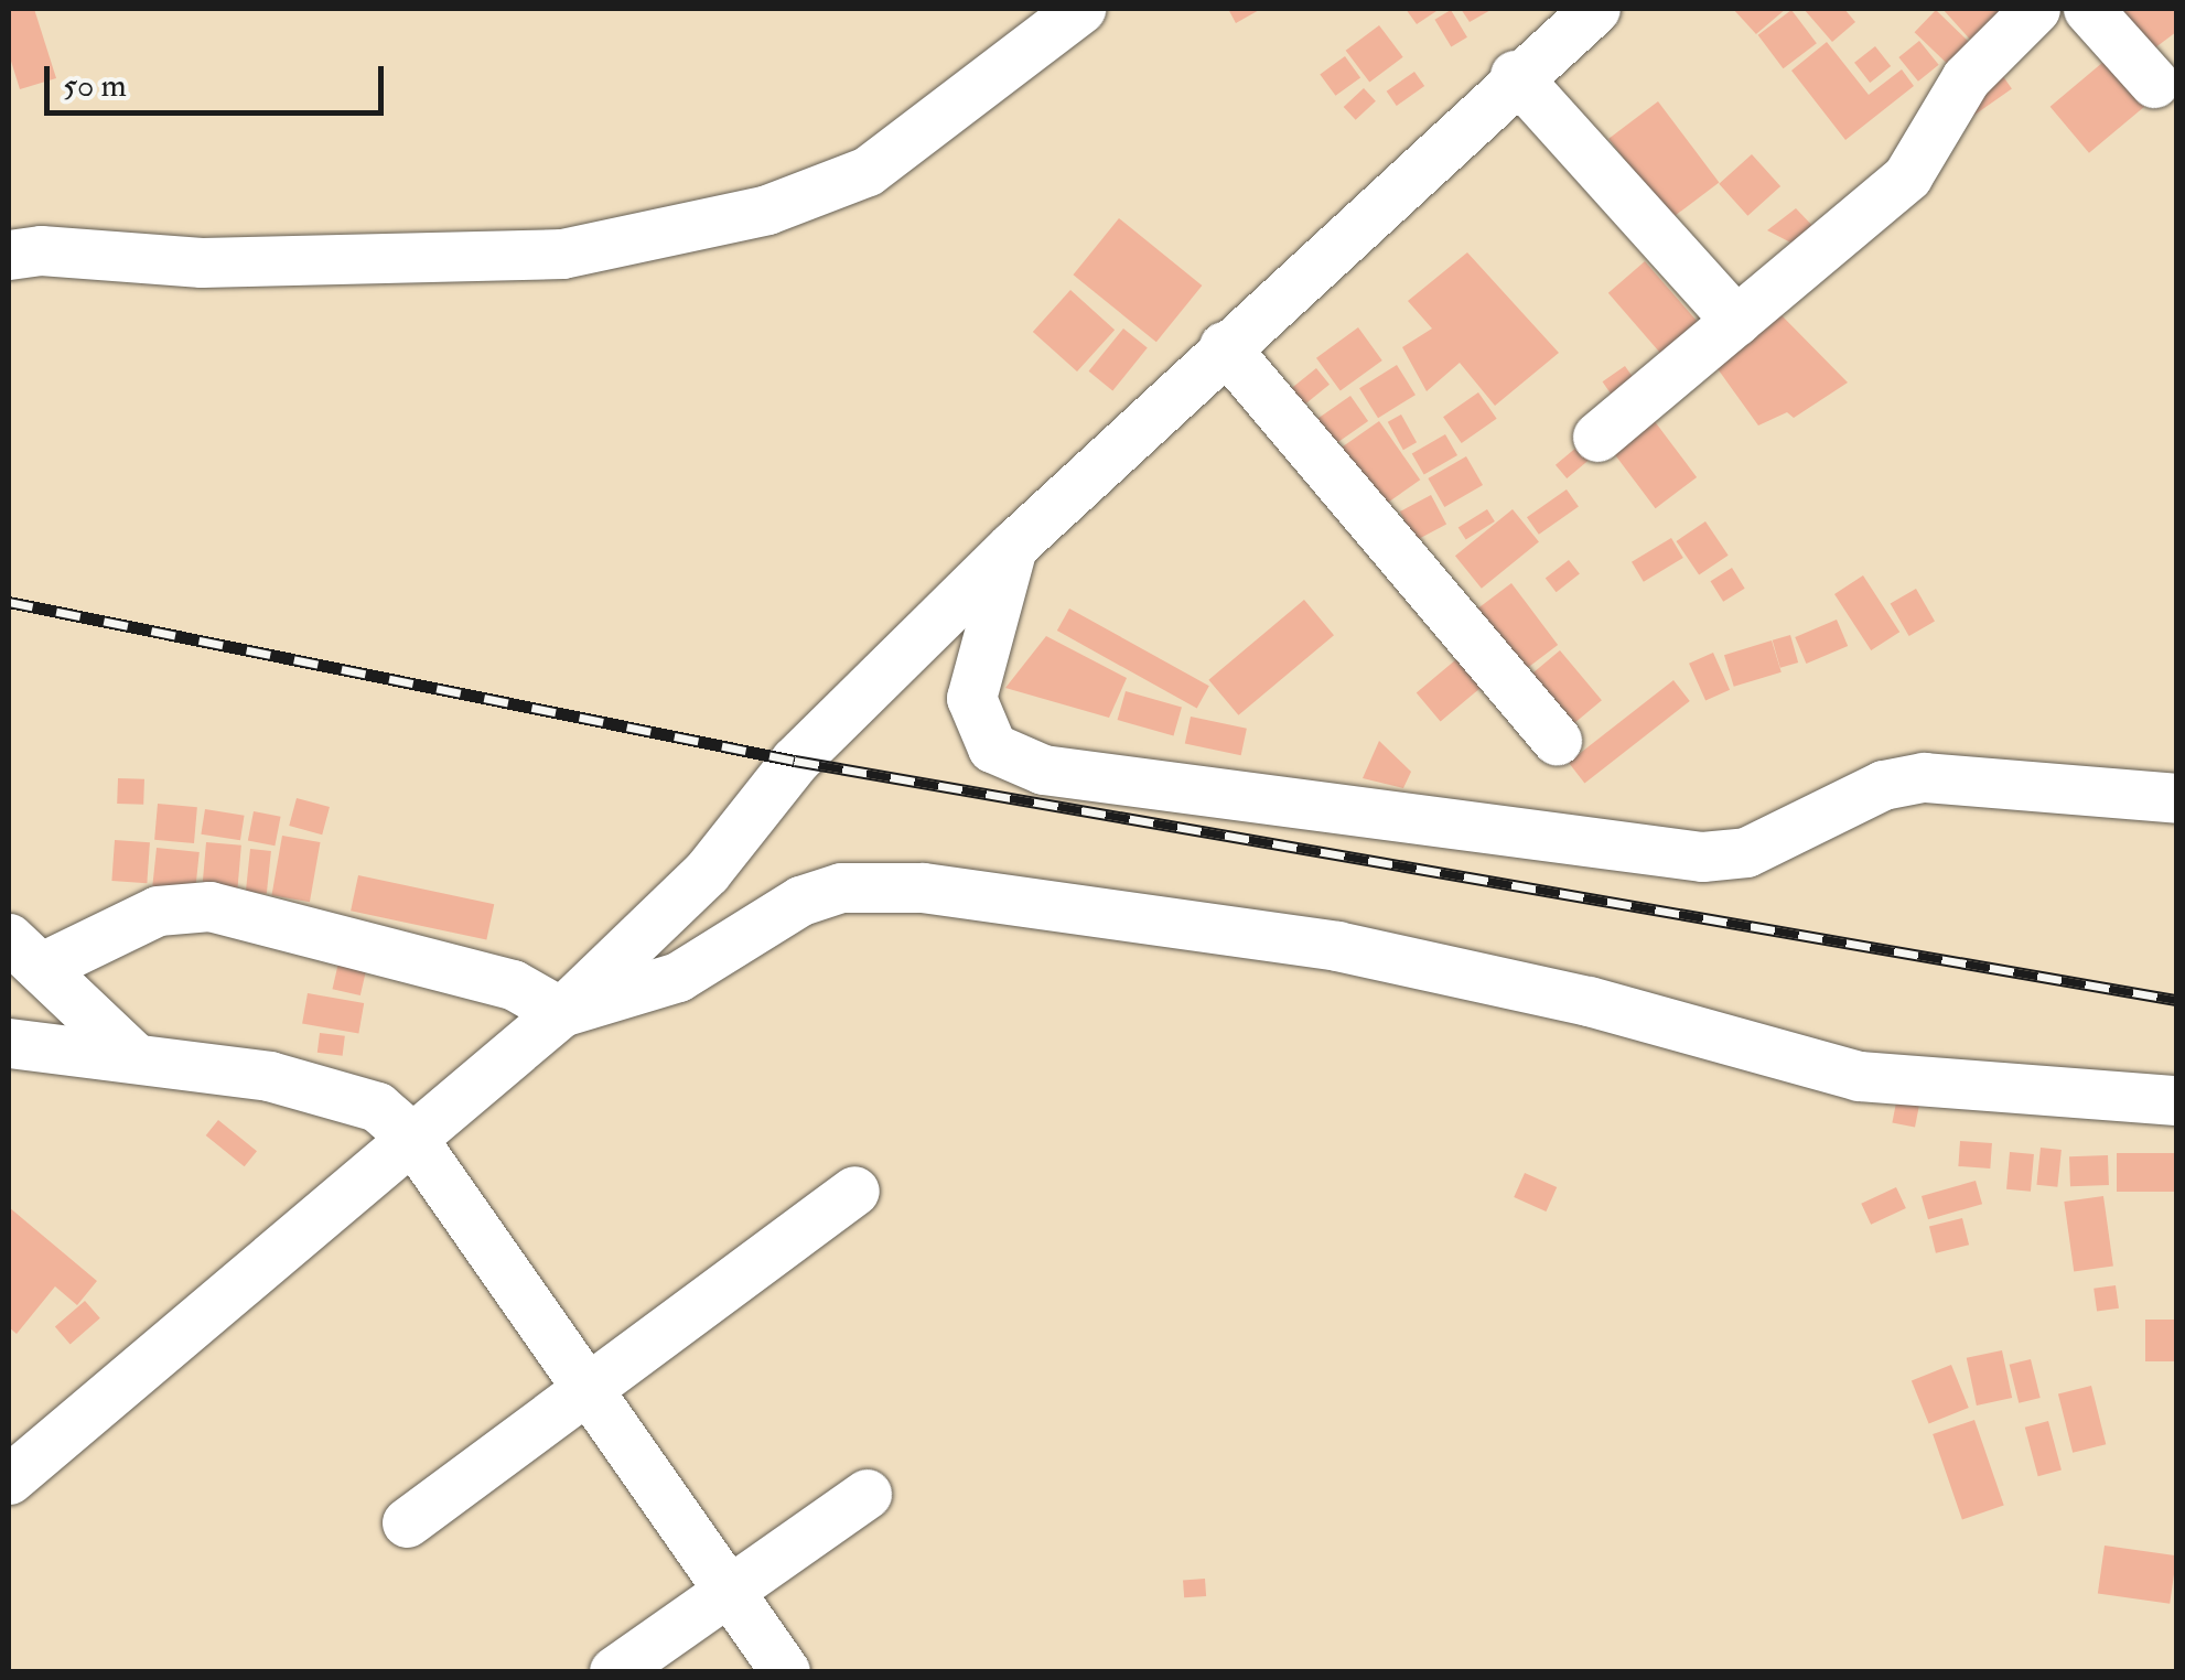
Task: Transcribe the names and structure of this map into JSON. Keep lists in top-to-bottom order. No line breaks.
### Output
{"scale_bar":"50 m"}
